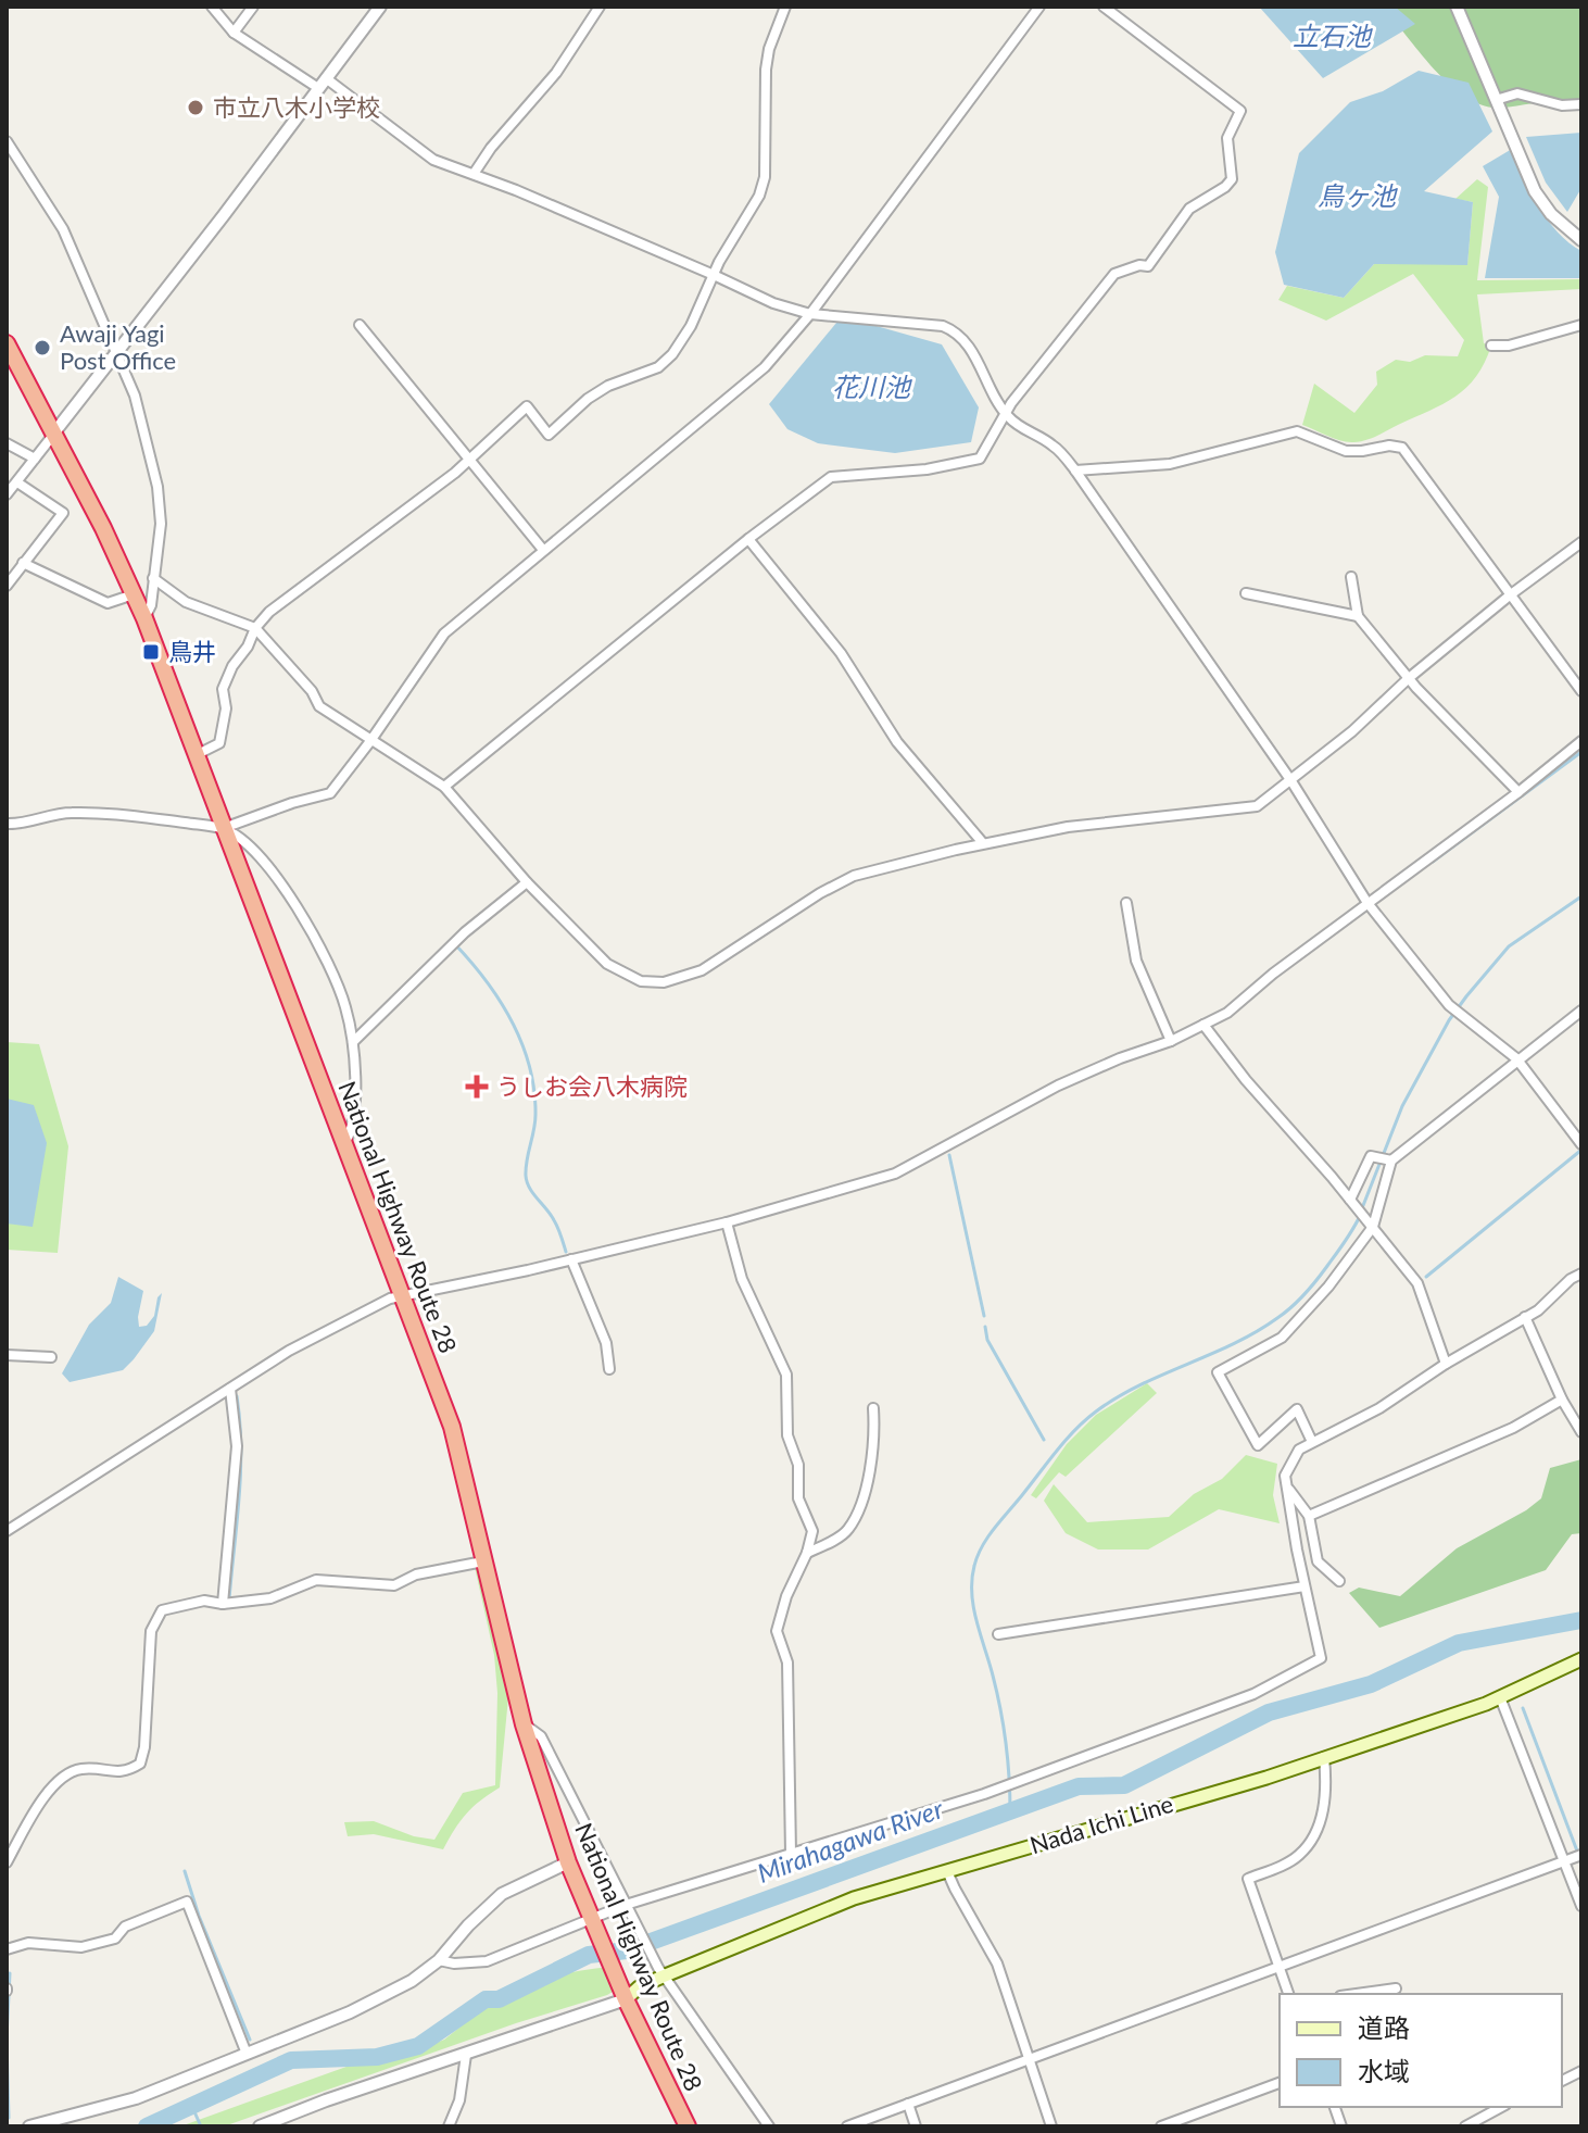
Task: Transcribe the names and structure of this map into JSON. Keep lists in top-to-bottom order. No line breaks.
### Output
{"streets":{"highway":["National Highway Route 28"],"main road":["Nada Ichi Line"]},"crossings":[["National Highway Route 28","Nada Ichi Line"]],"water":["立石池","鳥ヶ池","花川池","Mirahagawa River"],"places":{"other":["市立八木小学校","Awaji Yagi Post Office"],"transit":["鳥井"],"health":["うしお会八木病院"]},"legend":["道路","水域"]}
